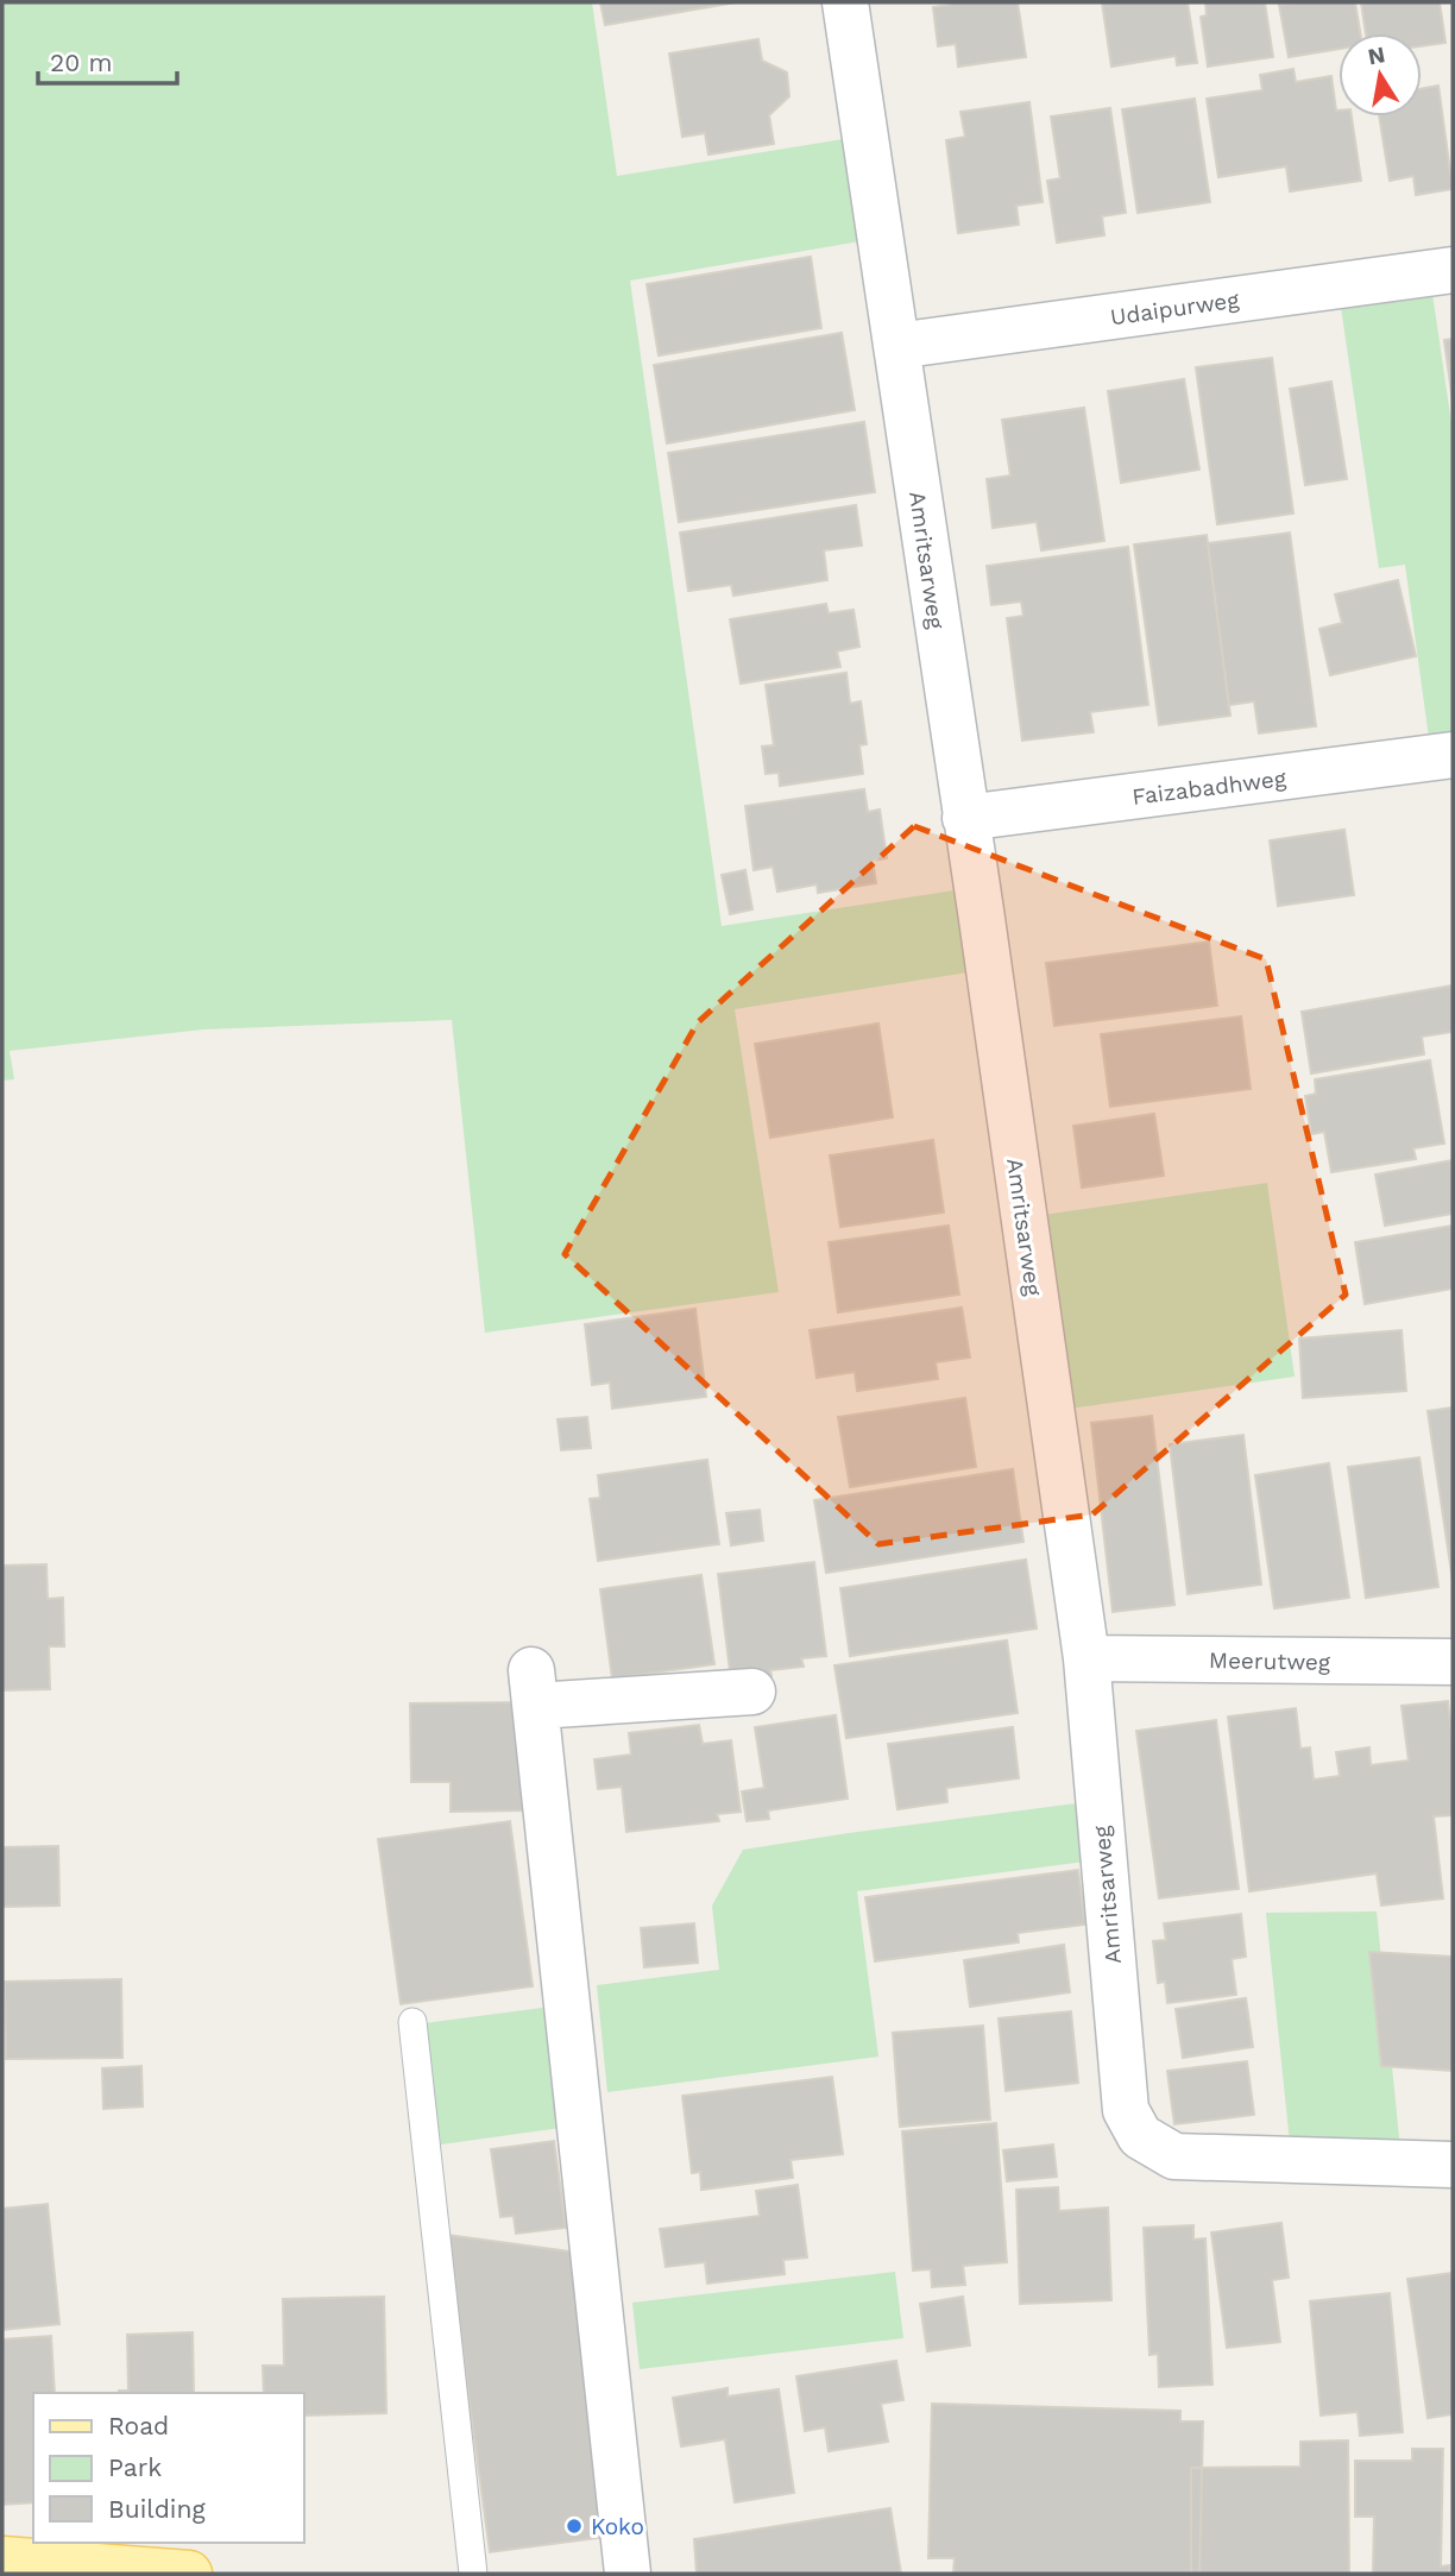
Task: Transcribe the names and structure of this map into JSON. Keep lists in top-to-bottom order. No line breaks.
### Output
{"streets":{"street":["Udaipurweg","Amritsarweg","Faizabadhweg","Meerutweg"]},"crossings":[["Udaipurweg","Amritsarweg"],["Amritsarweg","Faizabadhweg"],["Amritsarweg","Meerutweg"]],"places":["Koko"],"legend":["Road","Park","Building"],"scale_bar":"20 m","north":"top"}
